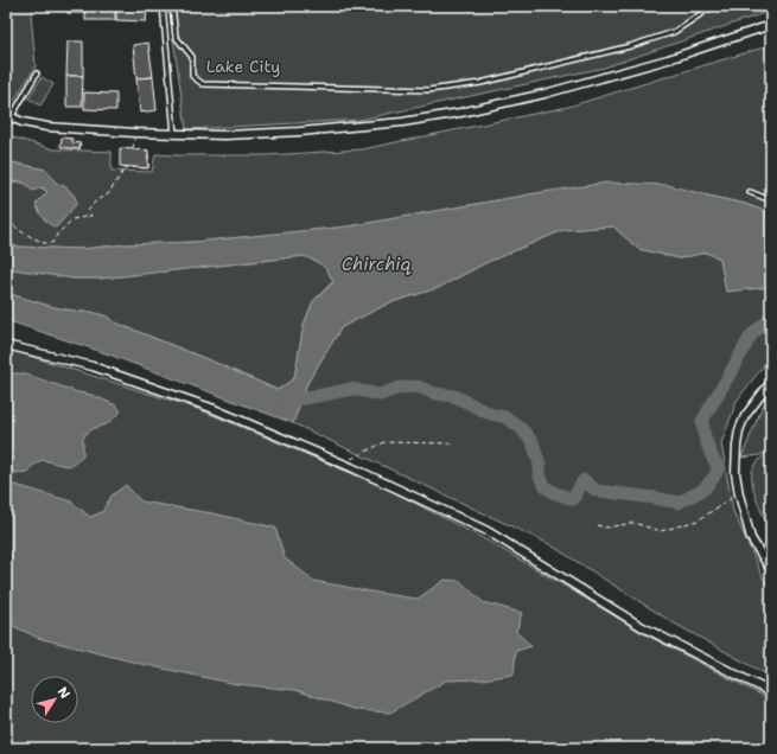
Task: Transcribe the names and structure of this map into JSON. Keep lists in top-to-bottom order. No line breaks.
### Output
{"water":["Chirchiq"],"parks":["Lake City"],"north":"top right"}
